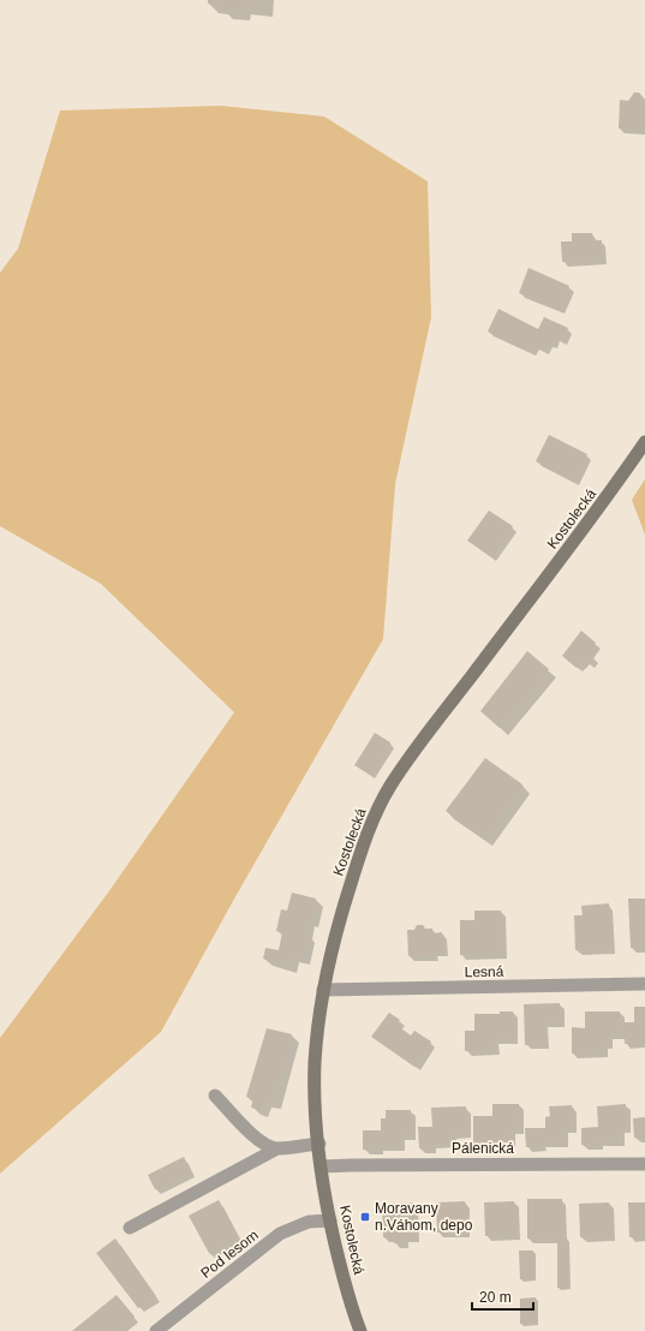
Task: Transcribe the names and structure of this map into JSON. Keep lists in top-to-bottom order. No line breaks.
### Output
{"streets":{"main road":["Kostolecká"],"street":["Lesná","Pálenická","Pod lesom"]},"crossings":[["Kostolecká","Lesná"],["Kostolecká","Pálenická"],["Kostolecká","Pod lesom"]],"places":{"transit":["Moravany n.Váhom, depo"]},"scale_bar":"20 m"}
